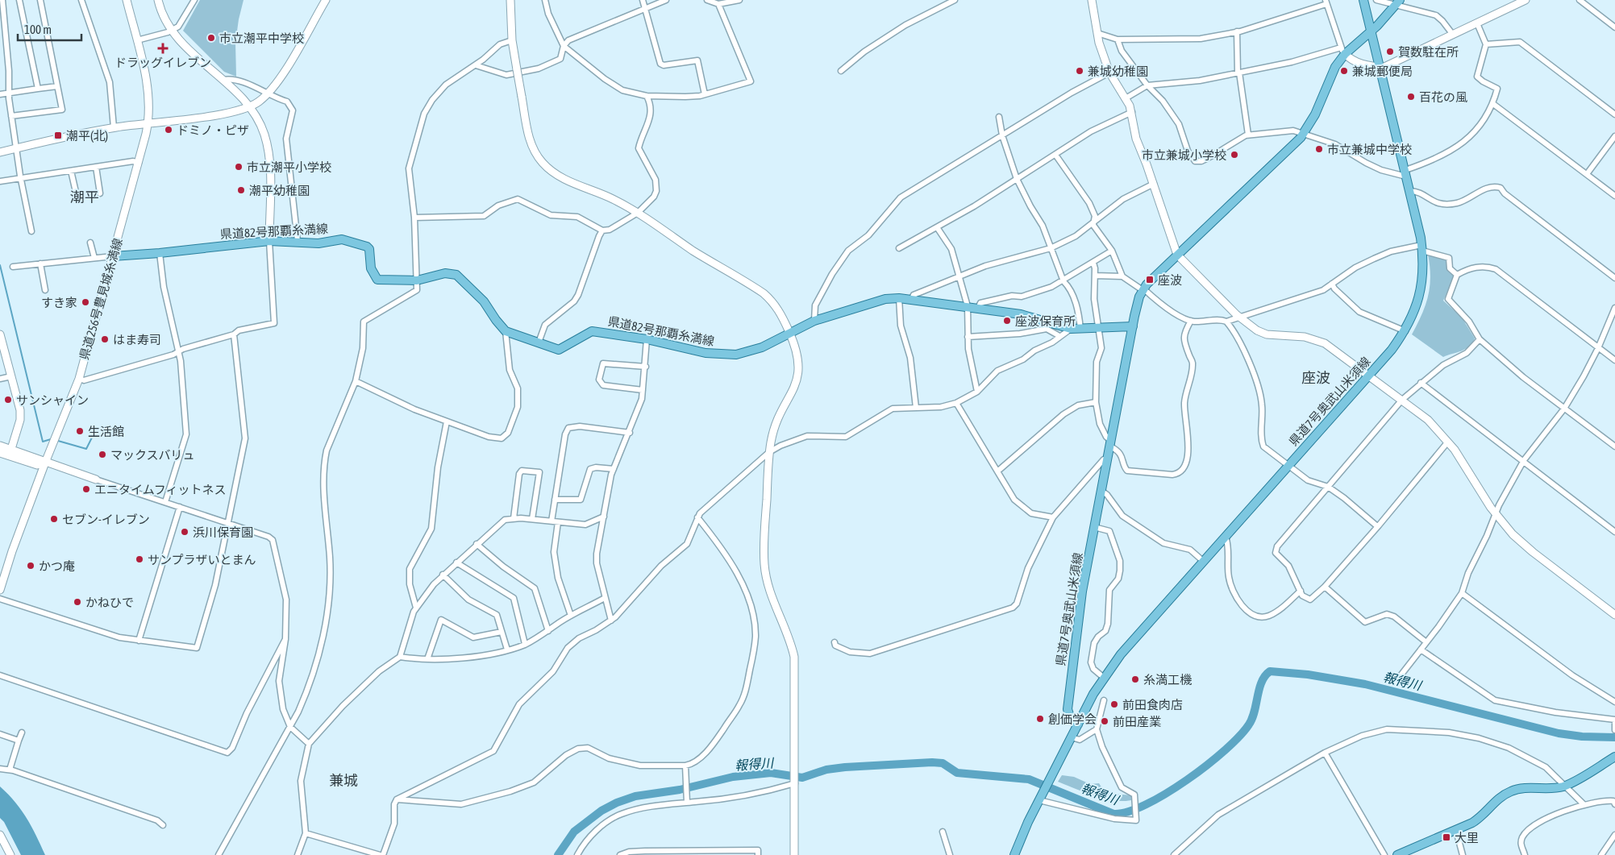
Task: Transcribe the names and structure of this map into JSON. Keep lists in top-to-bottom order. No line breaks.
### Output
{"streets":{"main road":["県道82号那覇糸満線","県道7号奥武山米須線"],"street":["県道256号豊見城糸満線"]},"crossings":[["県道82号那覇糸満線","県道256号豊見城糸満線"],["県道82号那覇糸満線","県道7号奥武山米須線"]],"districts":["潮平","座波","兼城"],"water":["報得川"],"places":{"other":["市立潮平中学校","賀数駐在所","兼城幼稚園","兼城郵便局","百花の風","ドミノ・ピザ","市立兼城中学校","市立兼城小学校","市立潮平小学校","潮平幼稚園","すき家","座波保育所","はま寿司","サンシャイン","生活館","マックスバリュ","エニタイムフィットネス","セブン-イレブン","浜川保育園","サンプラザいとまん","かつ庵","かねひで","糸満工機","前田食肉店","創価学会","前田産業"],"health":["ドラッグイレブン"],"transit":["潮平(北)","座波","大里"]},"scale_bar":"100 m"}
